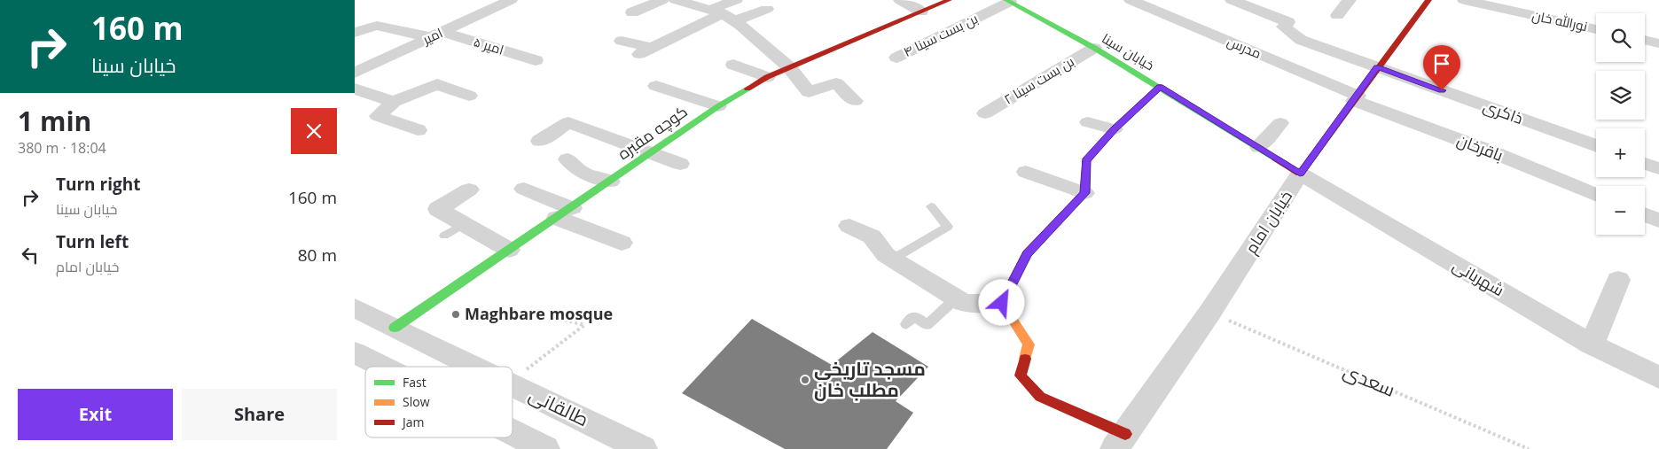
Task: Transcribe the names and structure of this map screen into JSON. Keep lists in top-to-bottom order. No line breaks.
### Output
{"streets":{"street":["نورالله خان","بن بست سینا ۴","امیر","امیر ۵","مدرس","خیابان سینا","بن بست سینا ۲","ذاکری","کوچه مقبره","باقرخان","خیابان امام","شهربانی","طالقانی"],"path":["سعدی"]},"crossings":[["بن بست سینا ۴","خیابان سینا"],["امیر","امیر ۵"],["مدرس","باقرخان"],["مدرس","خیابان امام"],["خیابان سینا","بن بست سینا ۲"],["خیابان سینا","خیابان امام"],["خیابان سینا","شهربانی"],["ذاکری","خیابان امام"],["کوچه مقبره","طالقانی"],["باقرخان","خیابان امام"],["خیابان امام","شهربانی"],["خیابان امام","سعدی"]],"places":["Maghbare mosque","مسجد تاریخی مطلب خان"],"legend":["Fast","Slow","Jam"],"page":{"turn":["160 m","خیابان سینا"],"map_buttons":["+","−"],"heading":["1 min","380 m · 18:04"],"list":[{"name":"Turn right","note":"خیابان سینا","value":"160 m"},{"name":"Turn left","note":"خیابان امام","value":"80 m"}],"buttons":["Exit","Share"]}}
